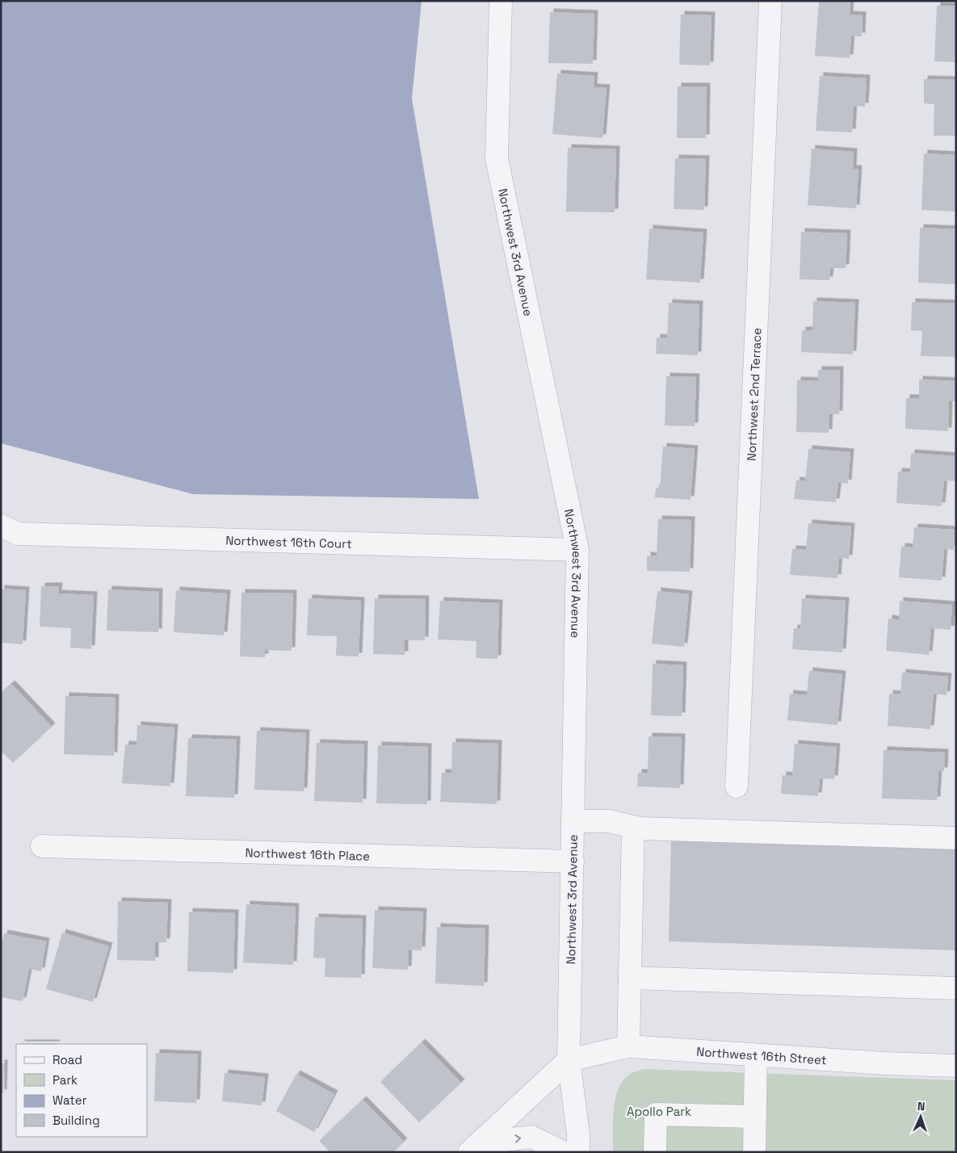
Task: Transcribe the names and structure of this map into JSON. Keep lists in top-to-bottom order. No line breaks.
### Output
{"streets":{"street":["Northwest 3rd Avenue","Northwest 2nd Terrace","Northwest 16th Court","Northwest 16th Place","Northwest 16th Street"]},"crossings":[["Northwest 3rd Avenue","Northwest 16th Court"],["Northwest 3rd Avenue","Northwest 16th Place"],["Northwest 3rd Avenue","Northwest 16th Street"]],"parks":["Apollo Park"],"legend":["Road","Park","Water","Building"],"north":"top"}
